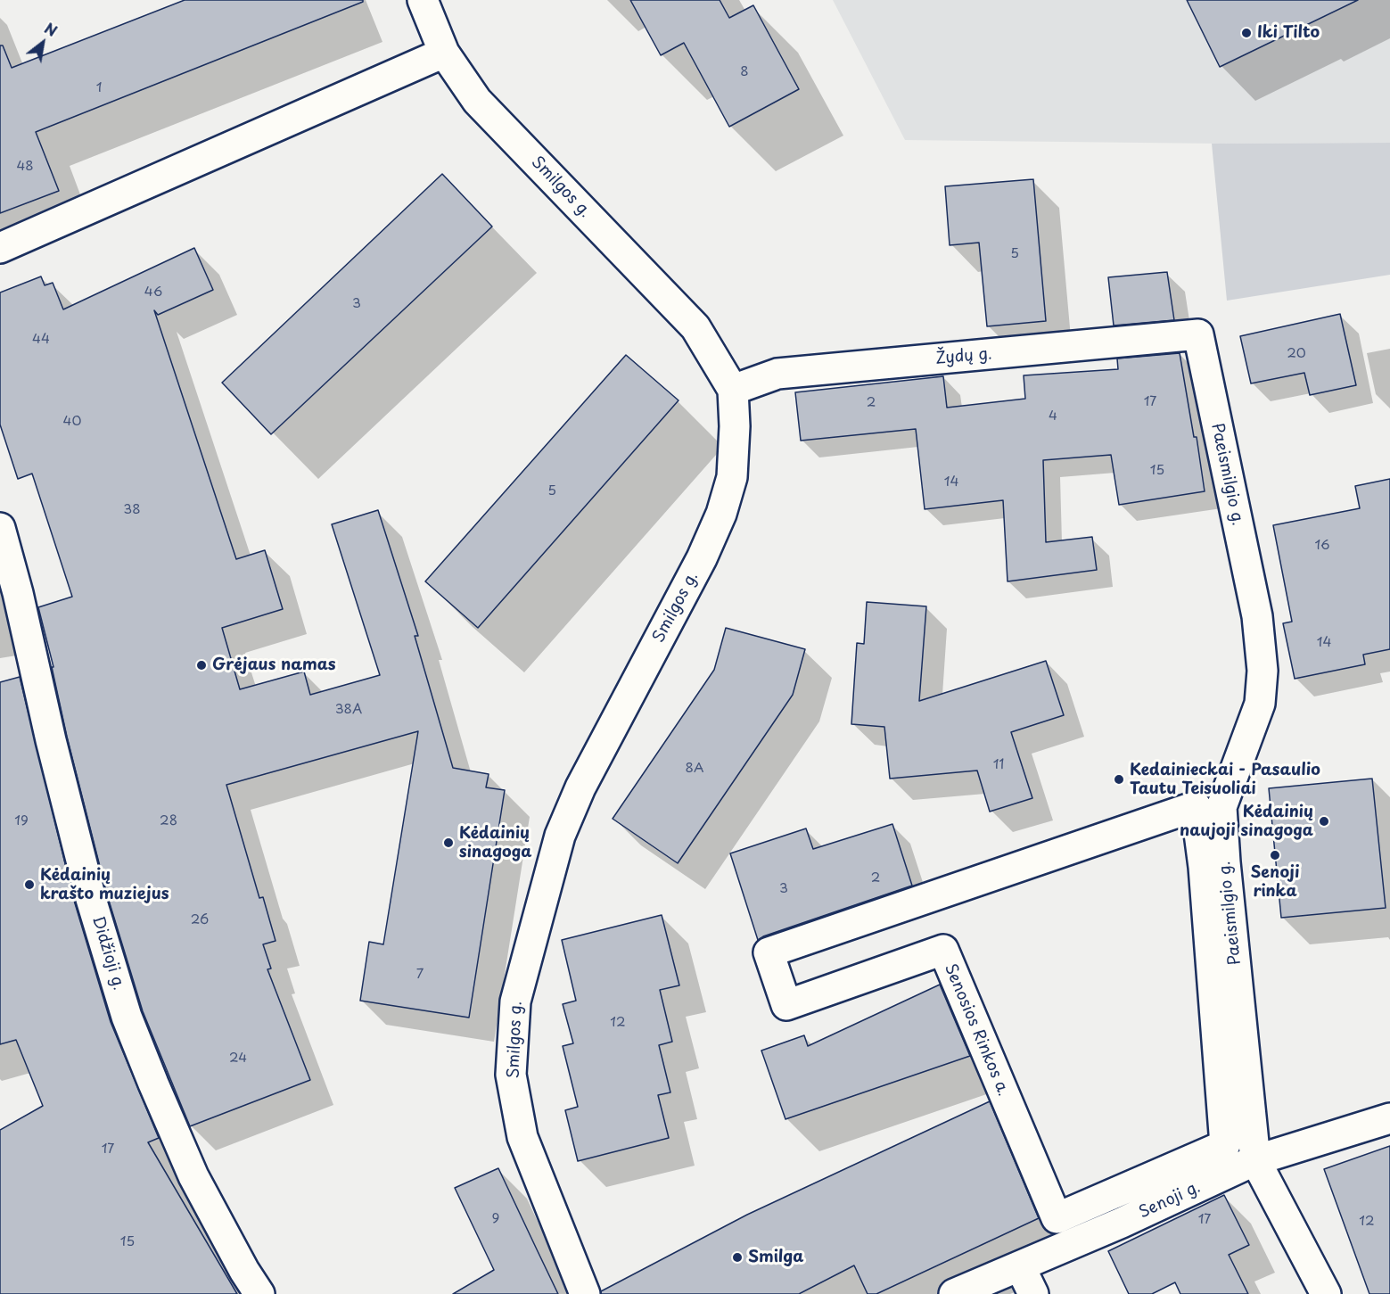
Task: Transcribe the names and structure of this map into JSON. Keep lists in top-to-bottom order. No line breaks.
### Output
{"streets":{"street":["Smilgos g.","Žydų g.","Paeismilgio g.","Didžioji g.","Senosios Rinkos a.","Senoji g."]},"crossings":[["Smilgos g.","Žydų g."],["Žydų g.","Paeismilgio g."],["Paeismilgio g.","Senoji g."]],"places":["Iki Tilto","Grėjaus namas","Kedainieckai - Pasaulio Tautu Teisuoliai","Kėdainių naujoji sinagoga","Kėdainių sinagoga","Senoji rinka","Kėdainių krašto muziejus","Smilga"],"house_numbers":["8","1","48","5","46","3","44","20","17","2","4","40","15","14","5","38","16","14","38A","11","8A","19","28","2","3","26","7","12","24","17","9","17","12","15"],"north":"top right"}
